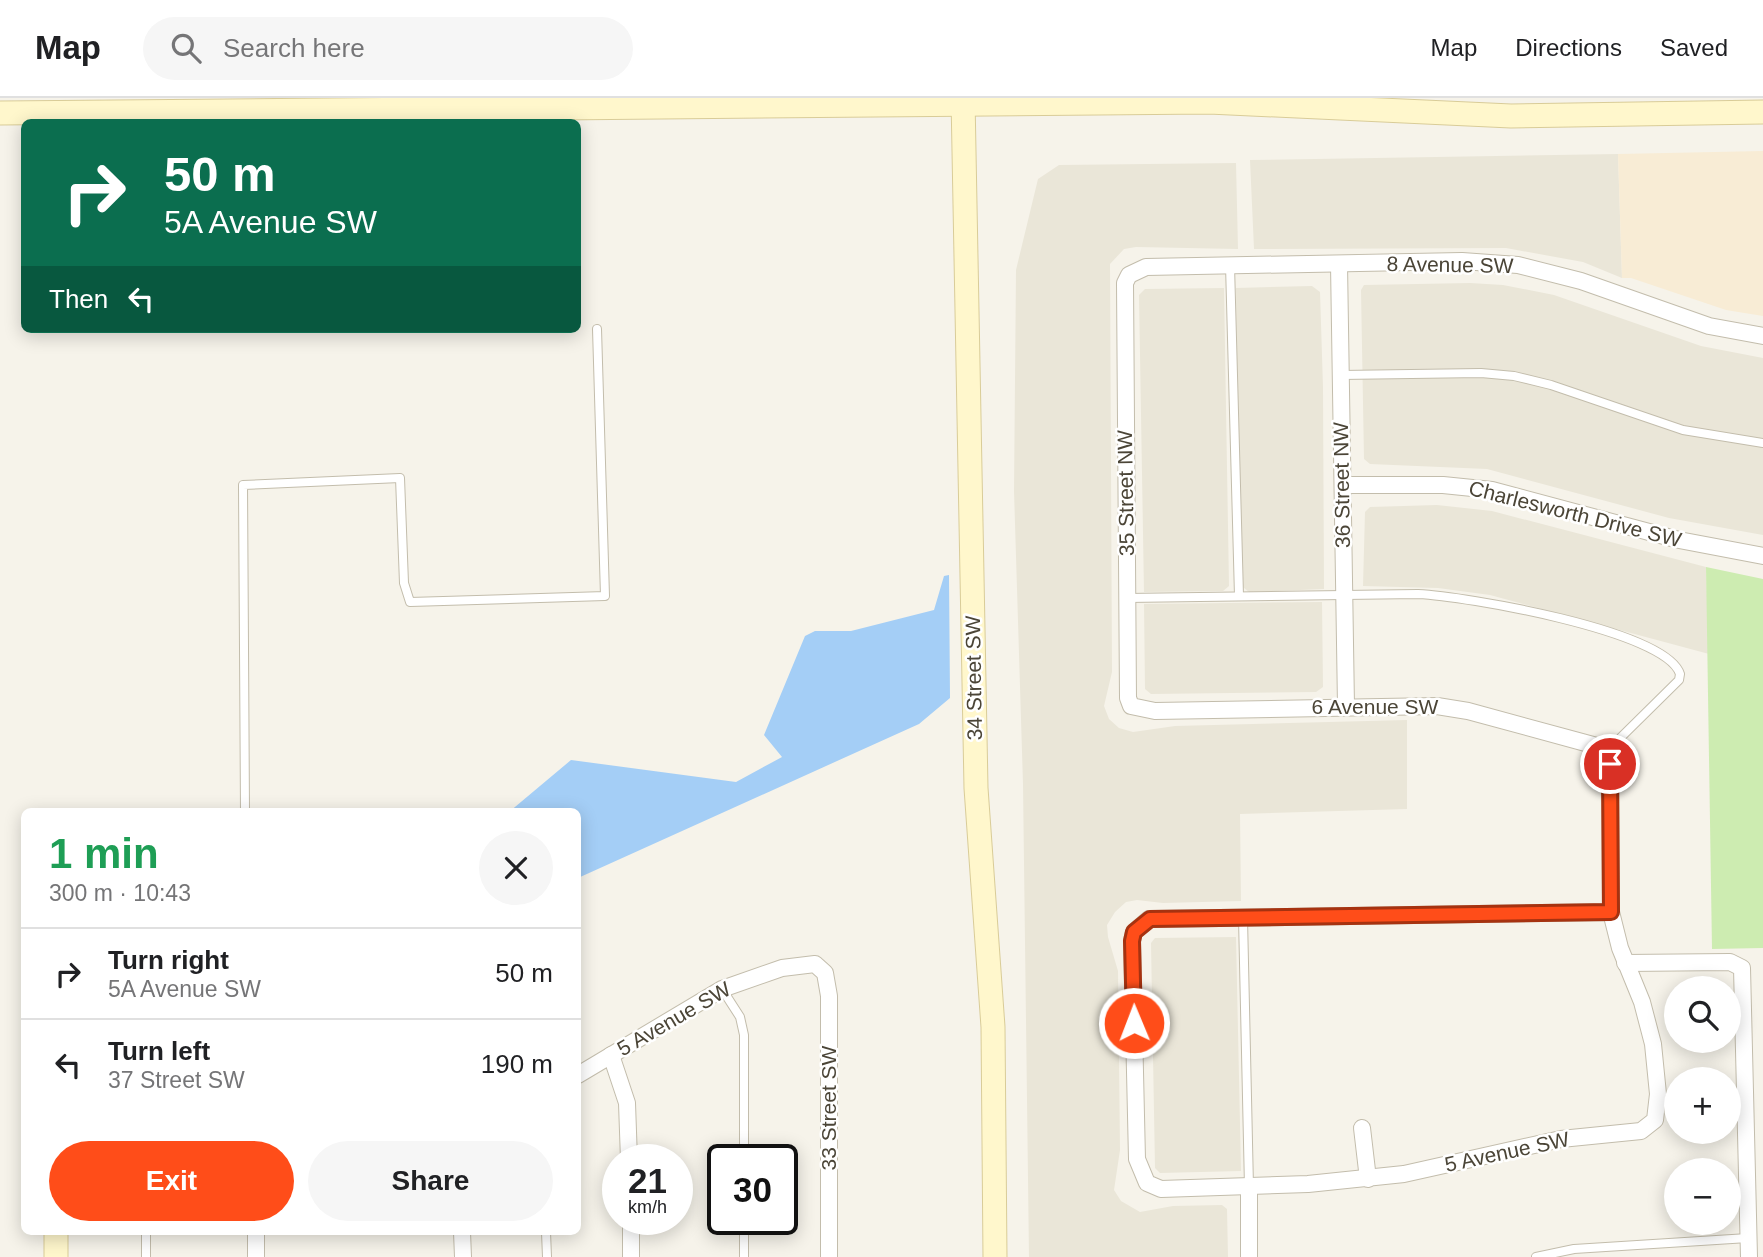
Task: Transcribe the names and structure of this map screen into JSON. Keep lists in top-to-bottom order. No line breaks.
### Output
{"streets":{"main road":["34 Street SW"],"street":["8 Avenue SW","36 Street NW","35 Street NW","Charlesworth Drive SW","6 Avenue SW","5 Avenue SW","33 Street SW"]},"crossings":[["8 Avenue SW","36 Street NW"],["8 Avenue SW","35 Street NW"],["36 Street NW","Charlesworth Drive SW"],["36 Street NW","6 Avenue SW"],["35 Street NW","6 Avenue SW"],["5 Avenue SW","33 Street SW"]],"page":{"header":"Map","search":"Search here","nav":["Map","Directions","Saved"],"turn":["50 m","5A Avenue SW"],"then":"Then","heading":["1 min","300 m · 10:43"],"list":[{"name":"Turn right","note":"5A Avenue SW","value":"50 m"},{"name":"Turn left","note":"37 Street SW","value":"190 m"}],"map_buttons":["+","−"],"buttons":["Exit","Share"],"speed":"21 km/h","limit":"30"}}
